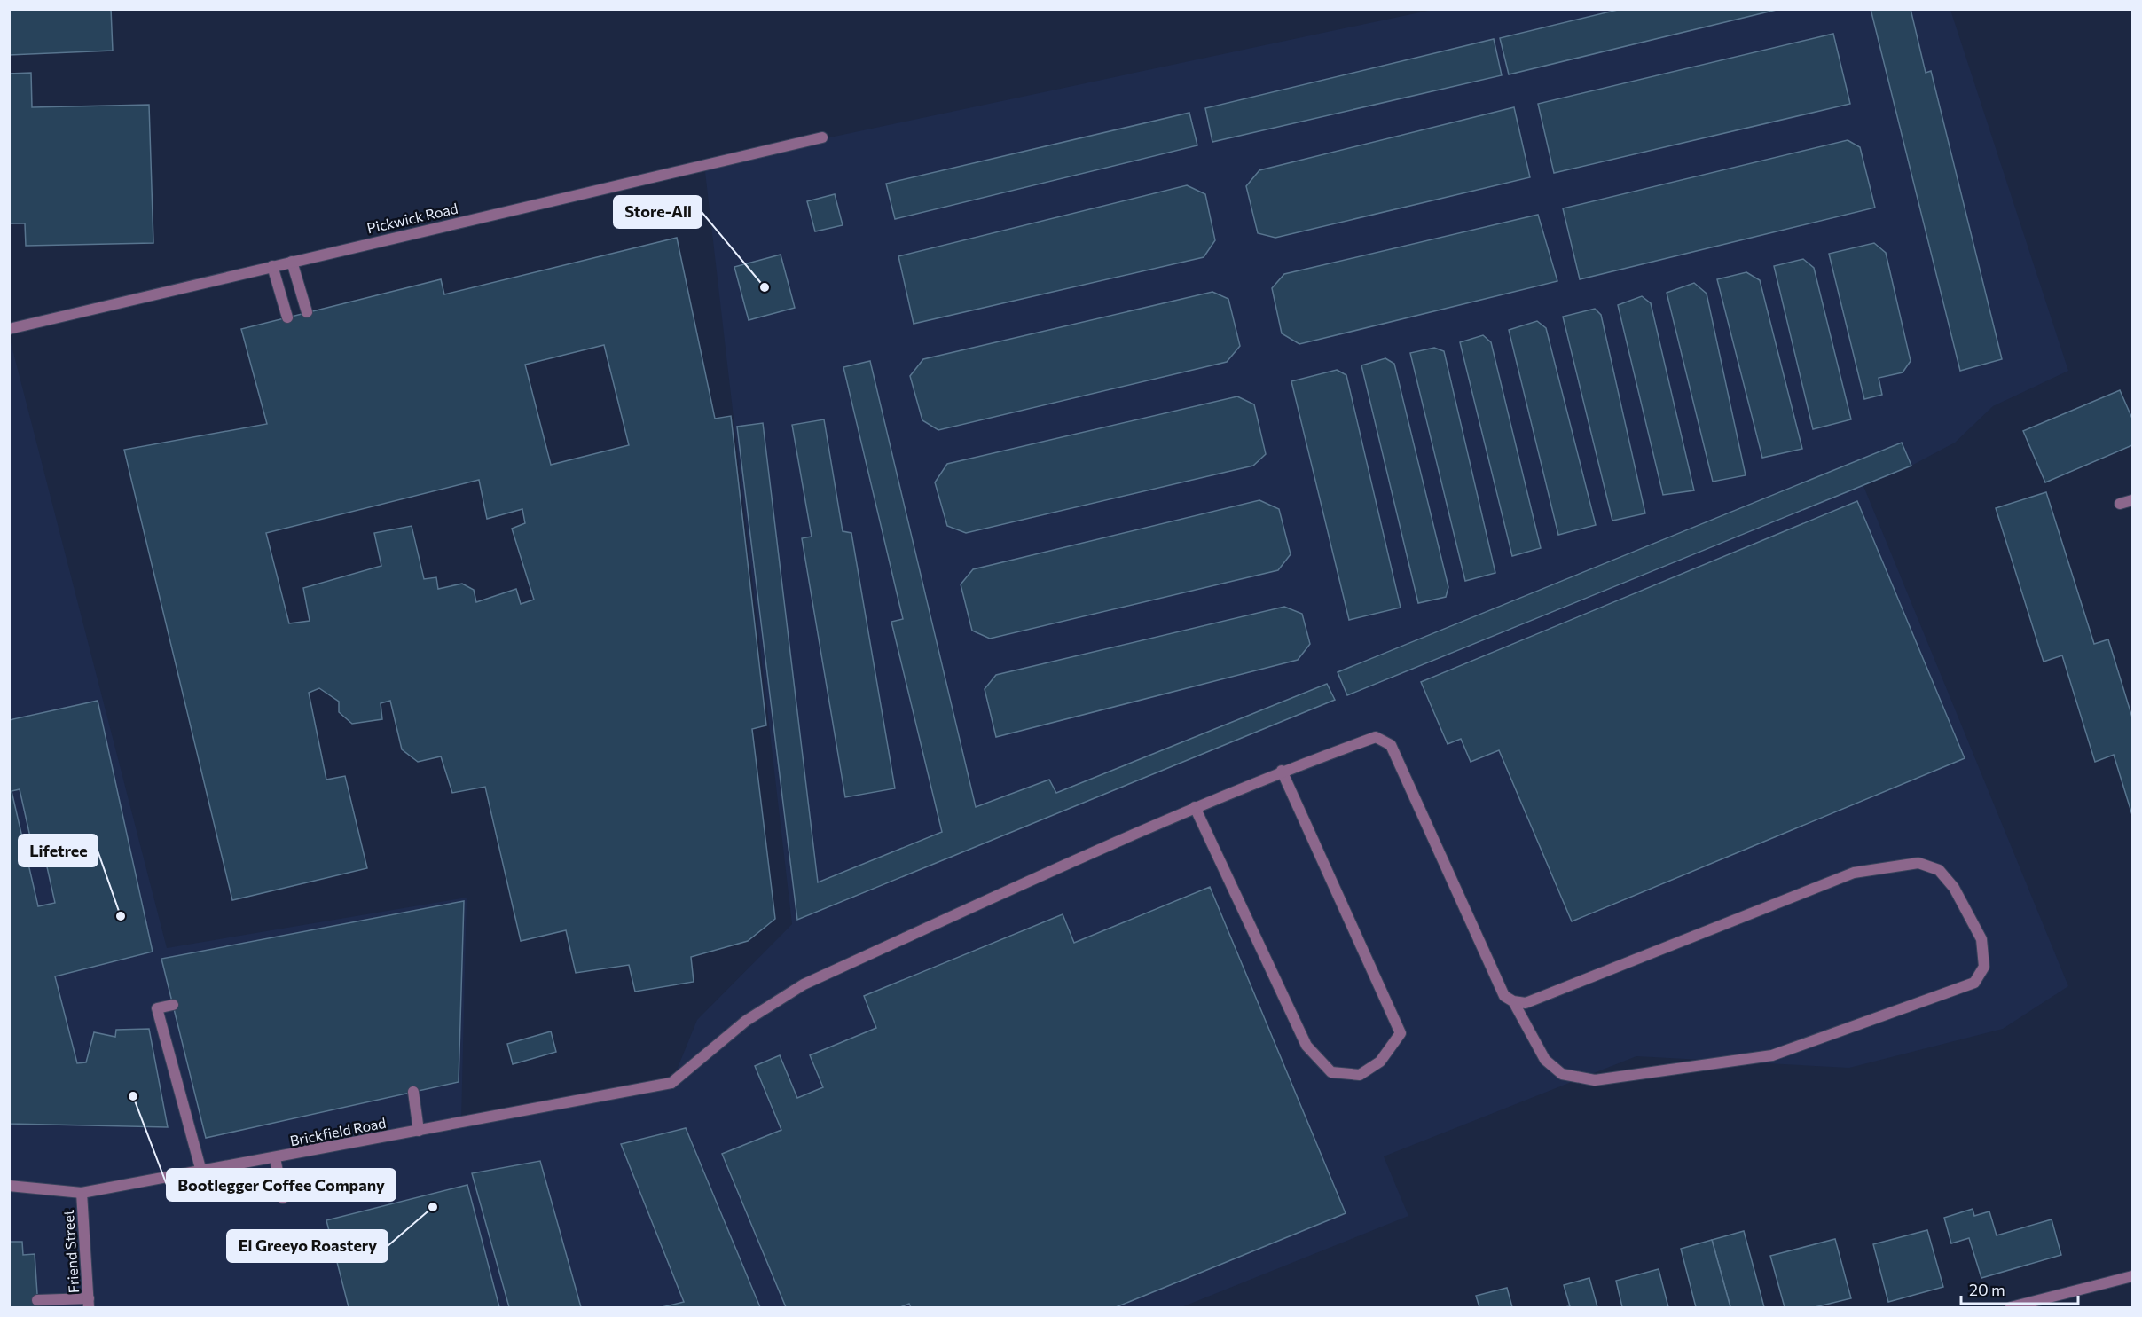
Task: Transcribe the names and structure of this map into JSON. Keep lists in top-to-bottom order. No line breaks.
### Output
{"streets":{"street":["Pickwick Road","Brickfield Road","Friend Street"]},"crossings":[["Brickfield Road","Friend Street"]],"places":["Store-All","Lifetree","Bootlegger Coffee Company","El Greeyo Roastery"],"scale_bar":"20 m"}
